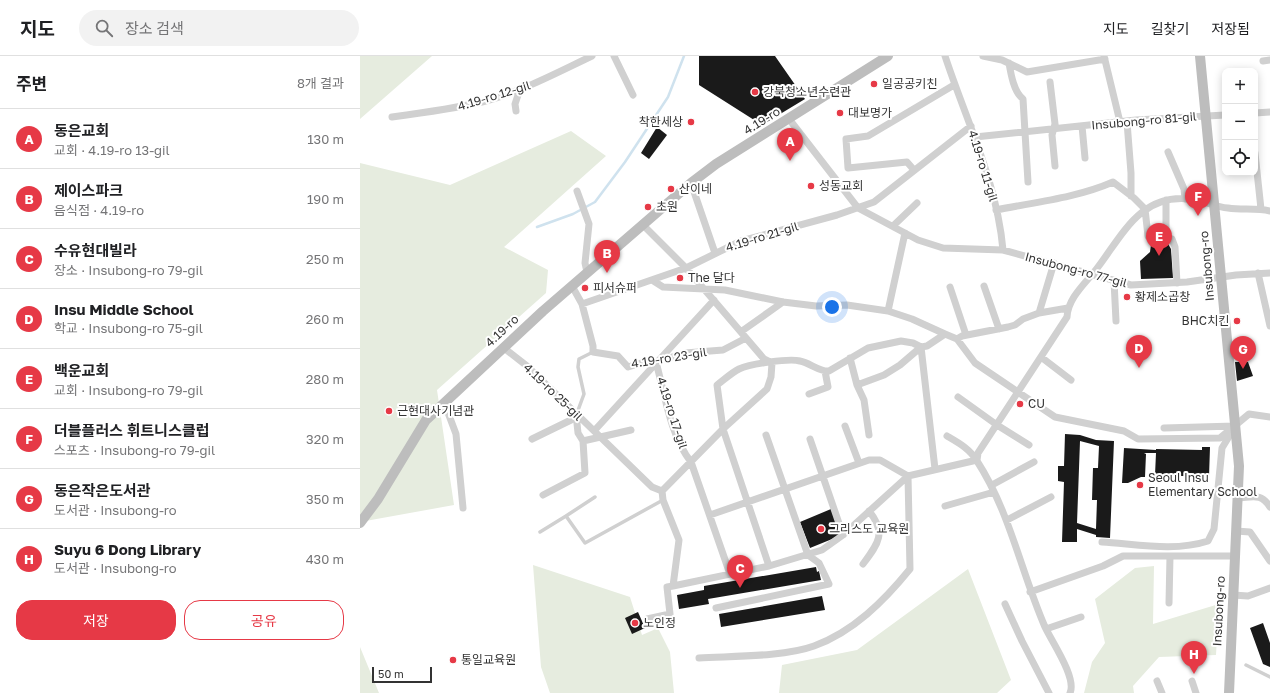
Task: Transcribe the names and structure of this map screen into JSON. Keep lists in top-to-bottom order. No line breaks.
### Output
{"streets":{"street":["4.19-ro 12-gil","4.19-ro","Insubong-ro 81-gil","4.19-ro 11-gil","4.19-ro 21-gil","Insubong-ro","Insubong-ro 77-gil","4.19-ro 23-gil","4.19-ro 25-gil","4.19-ro 17-gil"]},"crossings":[["4.19-ro","4.19-ro 25-gil"],["Insubong-ro 81-gil","4.19-ro 11-gil"],["Insubong-ro 81-gil","Insubong-ro"],["4.19-ro 11-gil","4.19-ro 21-gil"],["4.19-ro 11-gil","Insubong-ro 77-gil"],["4.19-ro 21-gil","Insubong-ro 77-gil"],["Insubong-ro","Insubong-ro 77-gil"],["4.19-ro 23-gil","4.19-ro 17-gil"],["4.19-ro 25-gil","4.19-ro 17-gil"]],"places":["일공공키친","강북청소년수련관","대보명가","착한세상","성동교회","산이네","초원","The 달다","피서슈퍼","황제소곱창","BHC치킨","CU","근현대사기념관","Seoul Insu Elementary School","그리스도 교육원","노인정","통일교육원"],"scale_bar":"50 m","page":{"header":"지도","search":"장소 검색","nav":["지도","길찾기","저장됨"],"heading":["주변","8개 결과"],"map_buttons":["+","−"],"list":[{"mark":"A","name":"동은교회","note":"교회 · 4.19-ro 13-gil","value":"130 m"},{"mark":"B","name":"제이스파크","note":"음식점 · 4.19-ro","value":"190 m"},{"mark":"C","name":"수유현대빌라","note":"장소 · Insubong-ro 79-gil","value":"250 m"},{"mark":"D","name":"Insu Middle School","note":"학교 · Insubong-ro 75-gil","value":"260 m"},{"mark":"E","name":"백운교회","note":"교회 · Insubong-ro 79-gil","value":"280 m"},{"mark":"F","name":"더블플러스 휘트니스클럽","note":"스포츠 · Insubong-ro 79-gil","value":"320 m"},{"mark":"G","name":"동은작은도서관","note":"도서관 · Insubong-ro","value":"350 m"},{"mark":"H","name":"Suyu 6 Dong Library","note":"도서관 · Insubong-ro","value":"430 m"}],"pins":["A","F","E","B","D","G","C","H"],"buttons":["저장","공유"],"scale":"50 m"}}
